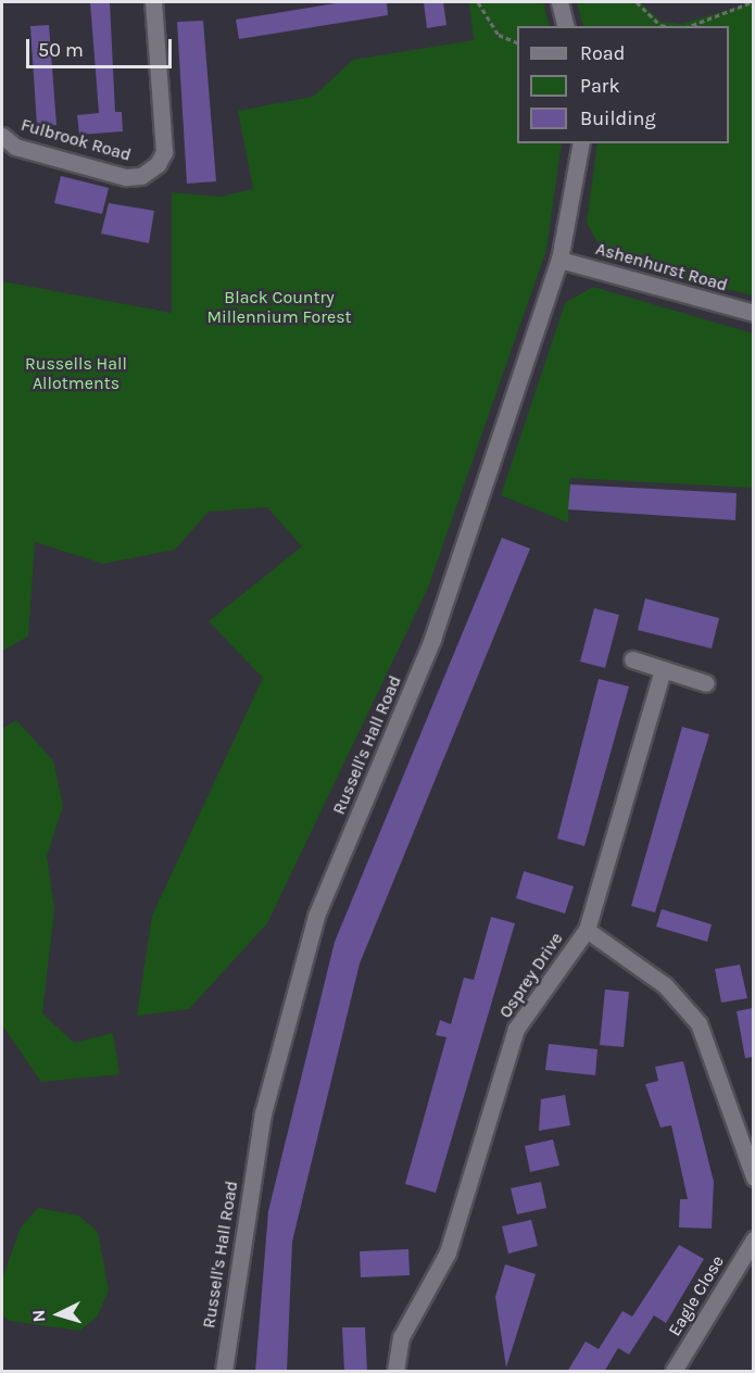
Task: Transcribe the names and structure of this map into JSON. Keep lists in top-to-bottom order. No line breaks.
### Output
{"streets":{"street":["Fulbrook Road","Ashenhurst Road","Russell's Hall Road","Osprey Drive","Eagle Close"]},"crossings":[["Ashenhurst Road","Russell's Hall Road"]],"parks":["Black Country Millennium Forest","Russells Hall Allotments"],"legend":["Road","Park","Building"],"scale_bar":"50 m","north":"left"}
